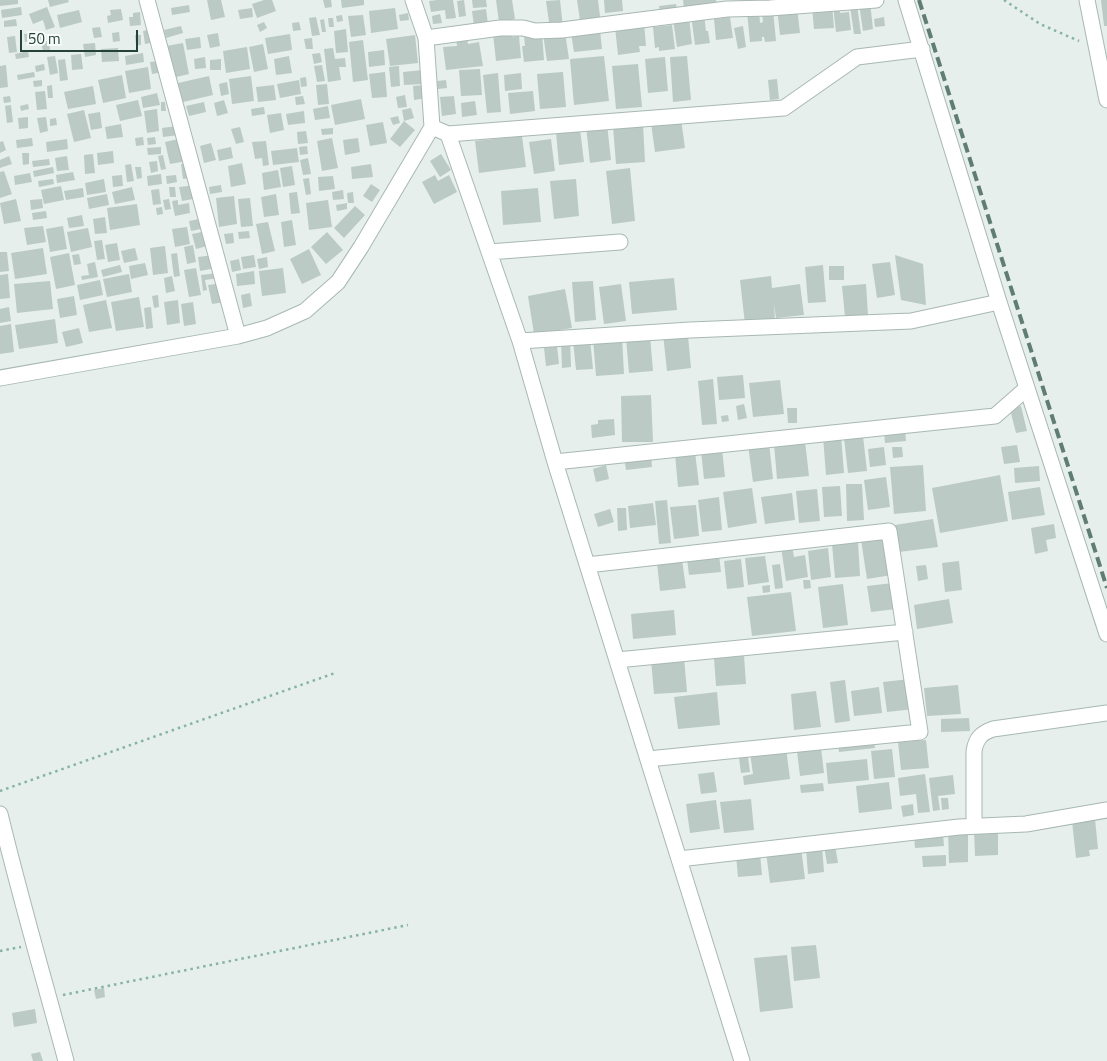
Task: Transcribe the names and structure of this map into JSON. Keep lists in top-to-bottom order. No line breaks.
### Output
{"scale_bar":"50 m"}
